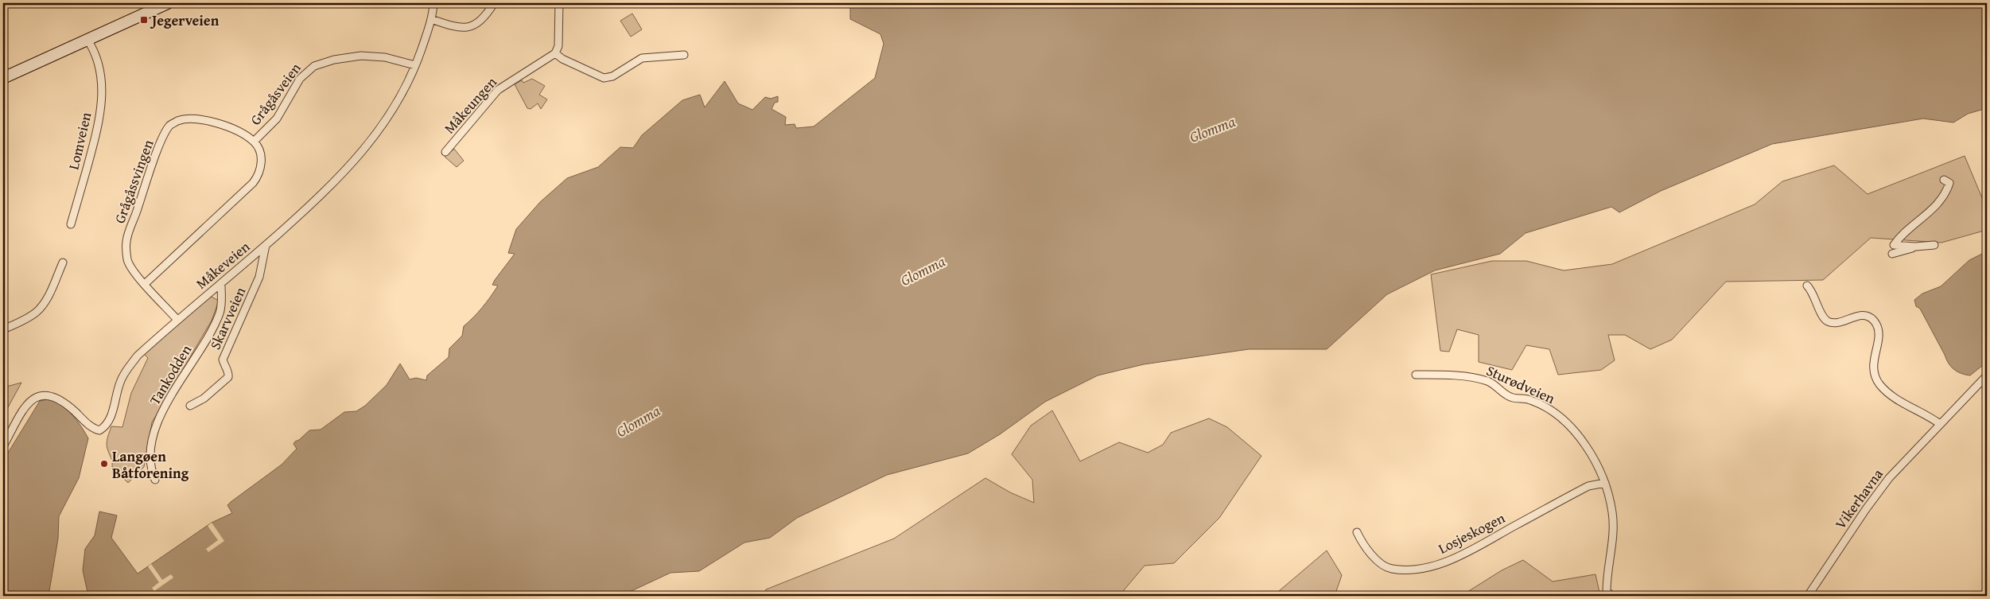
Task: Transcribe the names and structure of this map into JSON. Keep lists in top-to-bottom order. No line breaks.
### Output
{"streets":{"street":["Grågåsveien","Måkeungen","Lomveien","Grågåssvingen","Måkeveien","Skarvveien","Tankodden","Sturødveien","Vikerhavna","Losjeskogen"]},"crossings":[["Grågåsveien","Grågåssvingen"],["Grågåsveien","Måkeveien"],["Grågåssvingen","Måkeveien"],["Måkeveien","Skarvveien"],["Måkeveien","Tankodden"],["Sturødveien","Losjeskogen"]],"water":["Glomma"],"places":{"transit":["Jegerveien"],"other":["Langøen Båtforening"]}}
